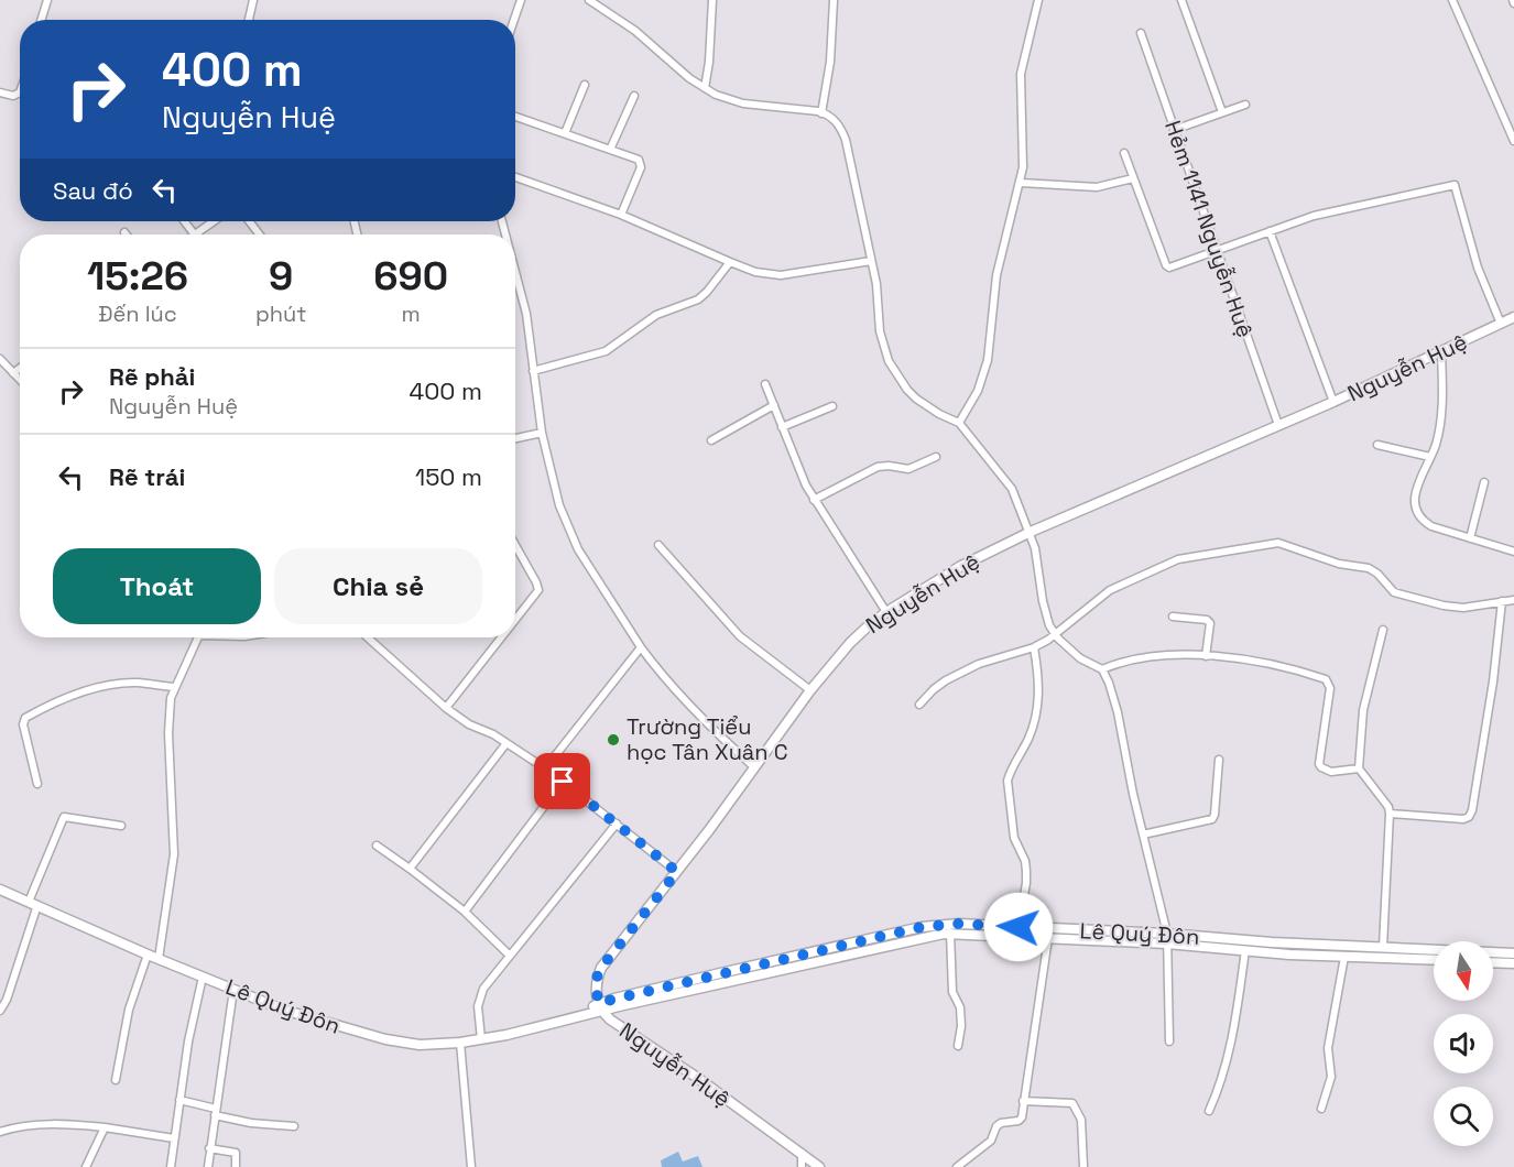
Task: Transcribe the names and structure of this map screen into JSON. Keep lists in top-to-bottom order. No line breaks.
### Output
{"streets":{"main road":["Nguyễn Huệ","Lê Quý Đôn"],"street":["Hẻm 1141 Nguyễn Huệ"]},"crossings":[["Hẻm 1141 Nguyễn Huệ","Nguyễn Huệ"],["Nguyễn Huệ","Lê Quý Đôn"]],"places":["Trường Tiểu học Tân Xuân C"],"north":"bottom","page":{"turn":["400 m","Nguyễn Huệ"],"then":"Sau đó","eta":["15:26","Đến lúc","9","phút","690","m"],"list":[{"name":"Rẽ phải","note":"Nguyễn Huệ","value":"400 m"},{"name":"Rẽ trái","value":"150 m"}],"buttons":["Thoát","Chia sẻ"]}}
